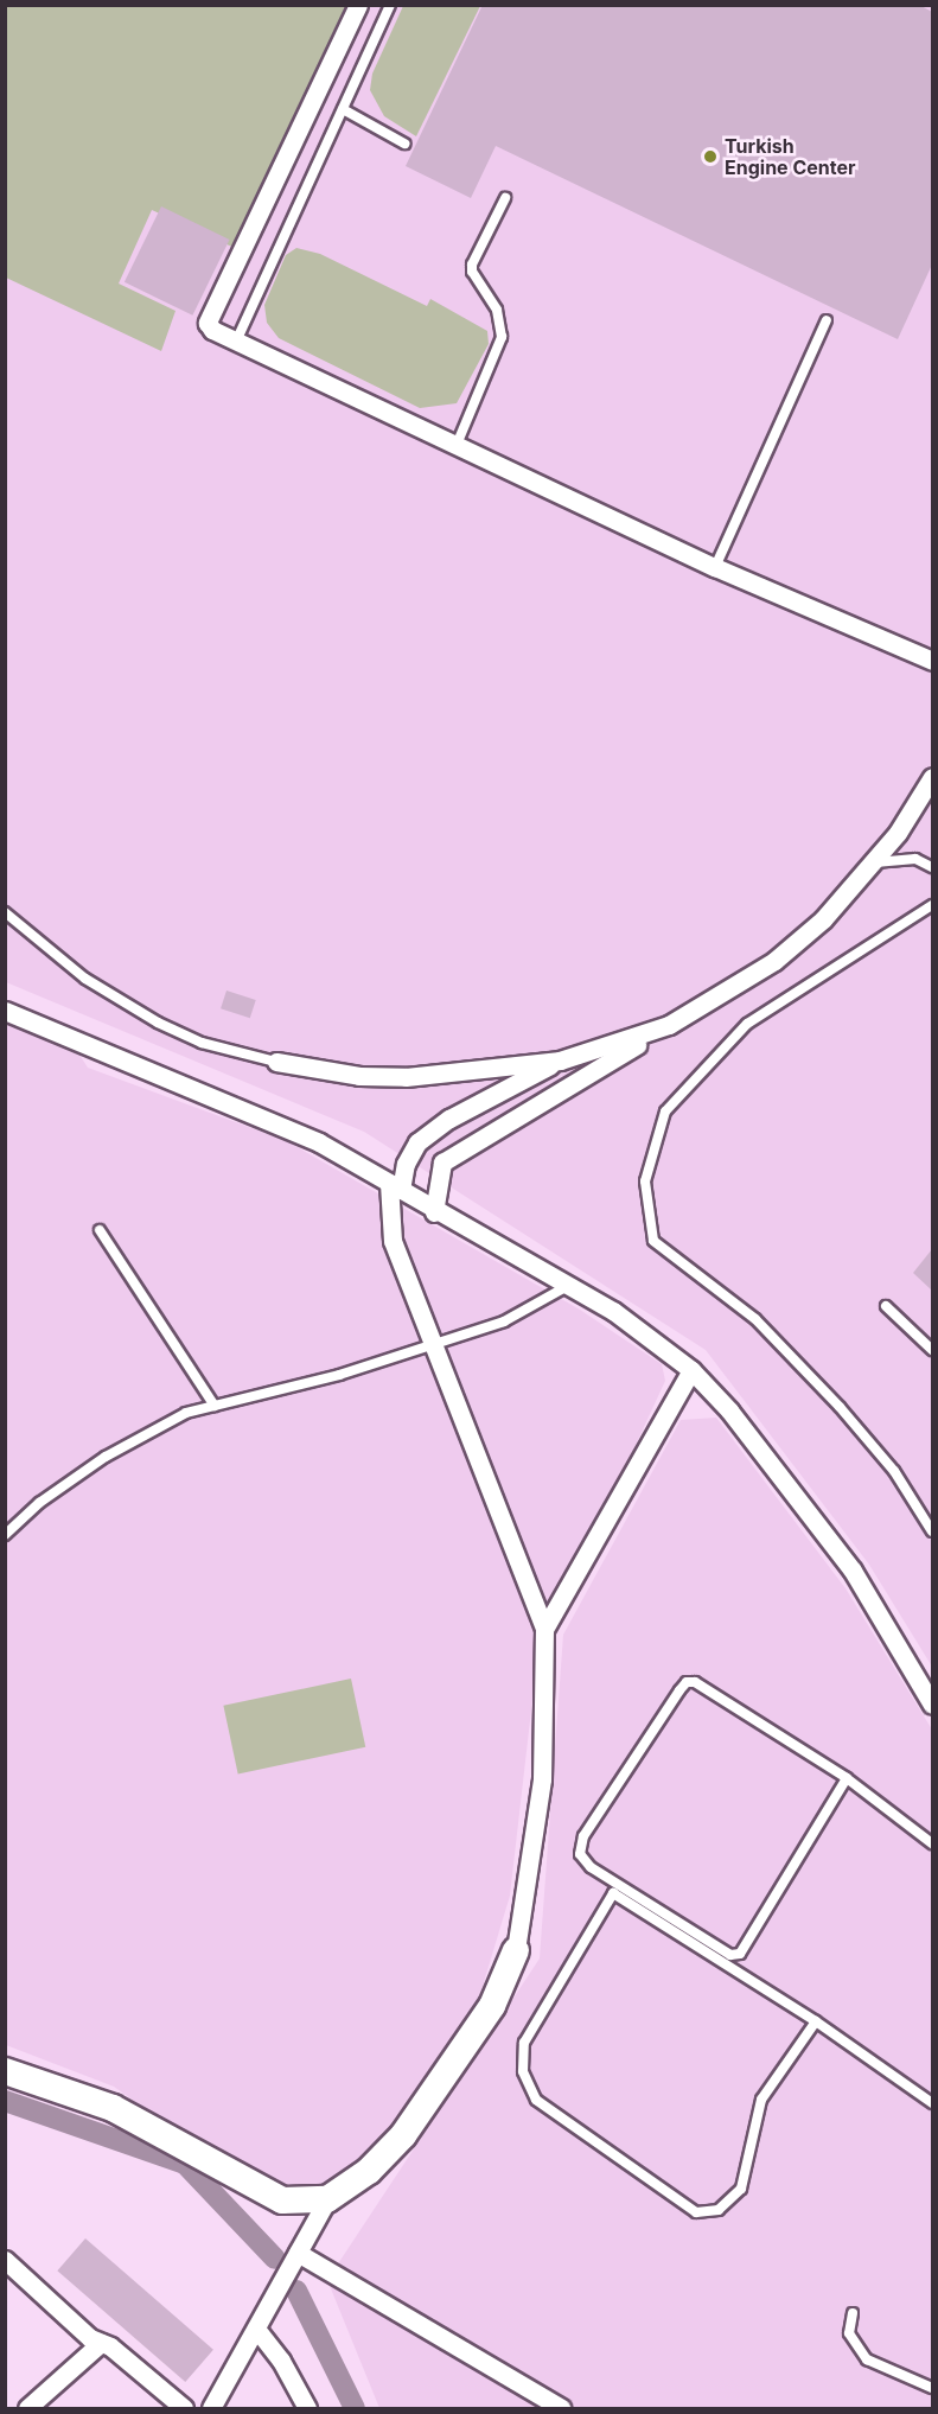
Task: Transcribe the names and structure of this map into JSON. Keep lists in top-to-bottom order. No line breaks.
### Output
{"places":["Turkish Engine Center"]}
